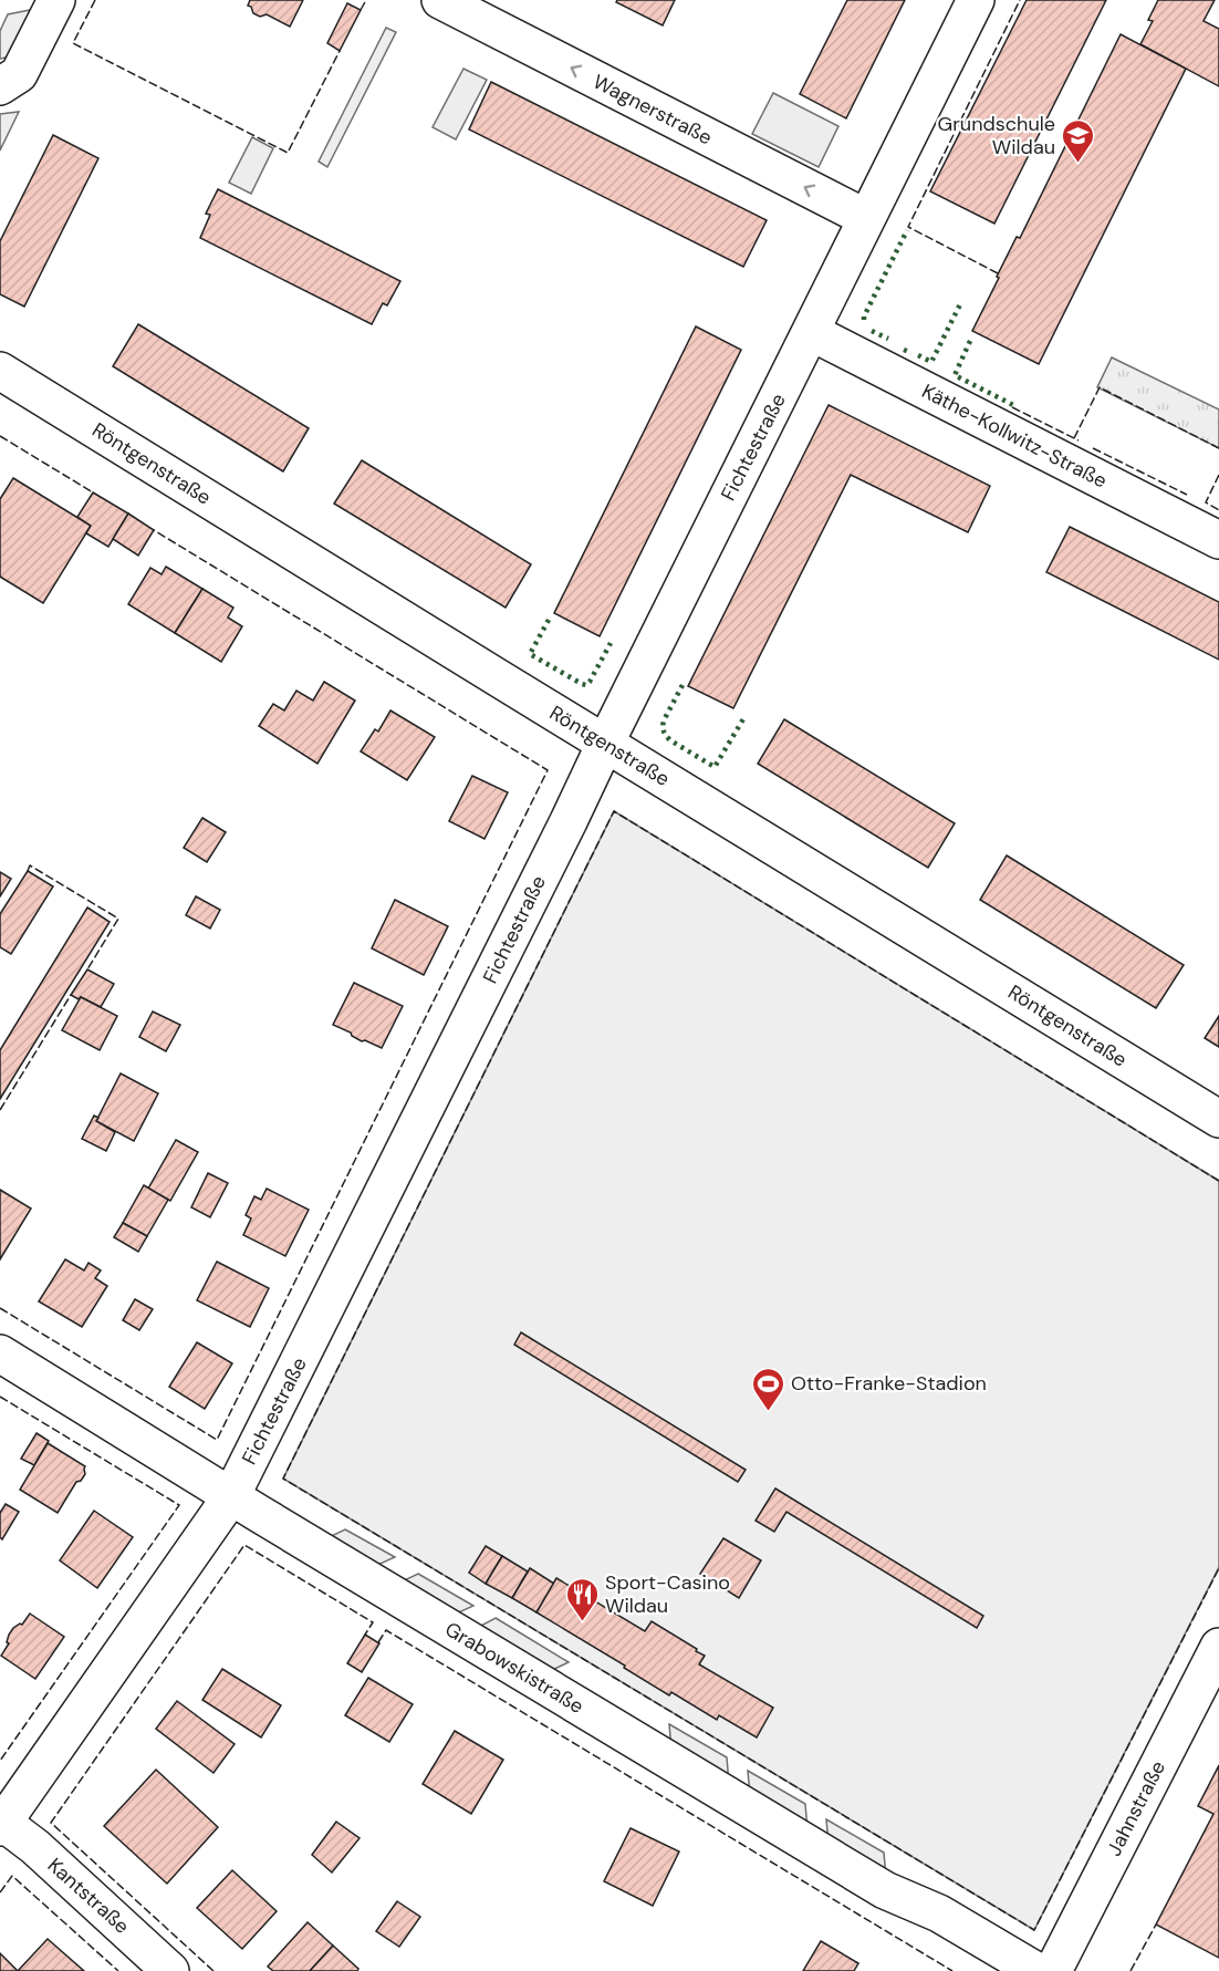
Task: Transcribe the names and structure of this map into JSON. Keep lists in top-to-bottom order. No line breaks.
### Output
{"streets":{"street":["Wagnerstraße","Käthe-Kollwitz-Straße","Fichtestraße","Röntgenstraße","Grabowskistraße","Jahnstraße","Kantstraße"]},"crossings":[["Wagnerstraße","Fichtestraße"],["Käthe-Kollwitz-Straße","Fichtestraße"],["Fichtestraße","Röntgenstraße"],["Fichtestraße","Grabowskistraße"],["Fichtestraße","Kantstraße"]],"one_way":["Wagnerstraße"],"places":{"school or university":["Grundschule Wildau"],"sports":["Otto-Franke-Stadion"],"restaurant":["Sport-Casino Wildau"]}}
